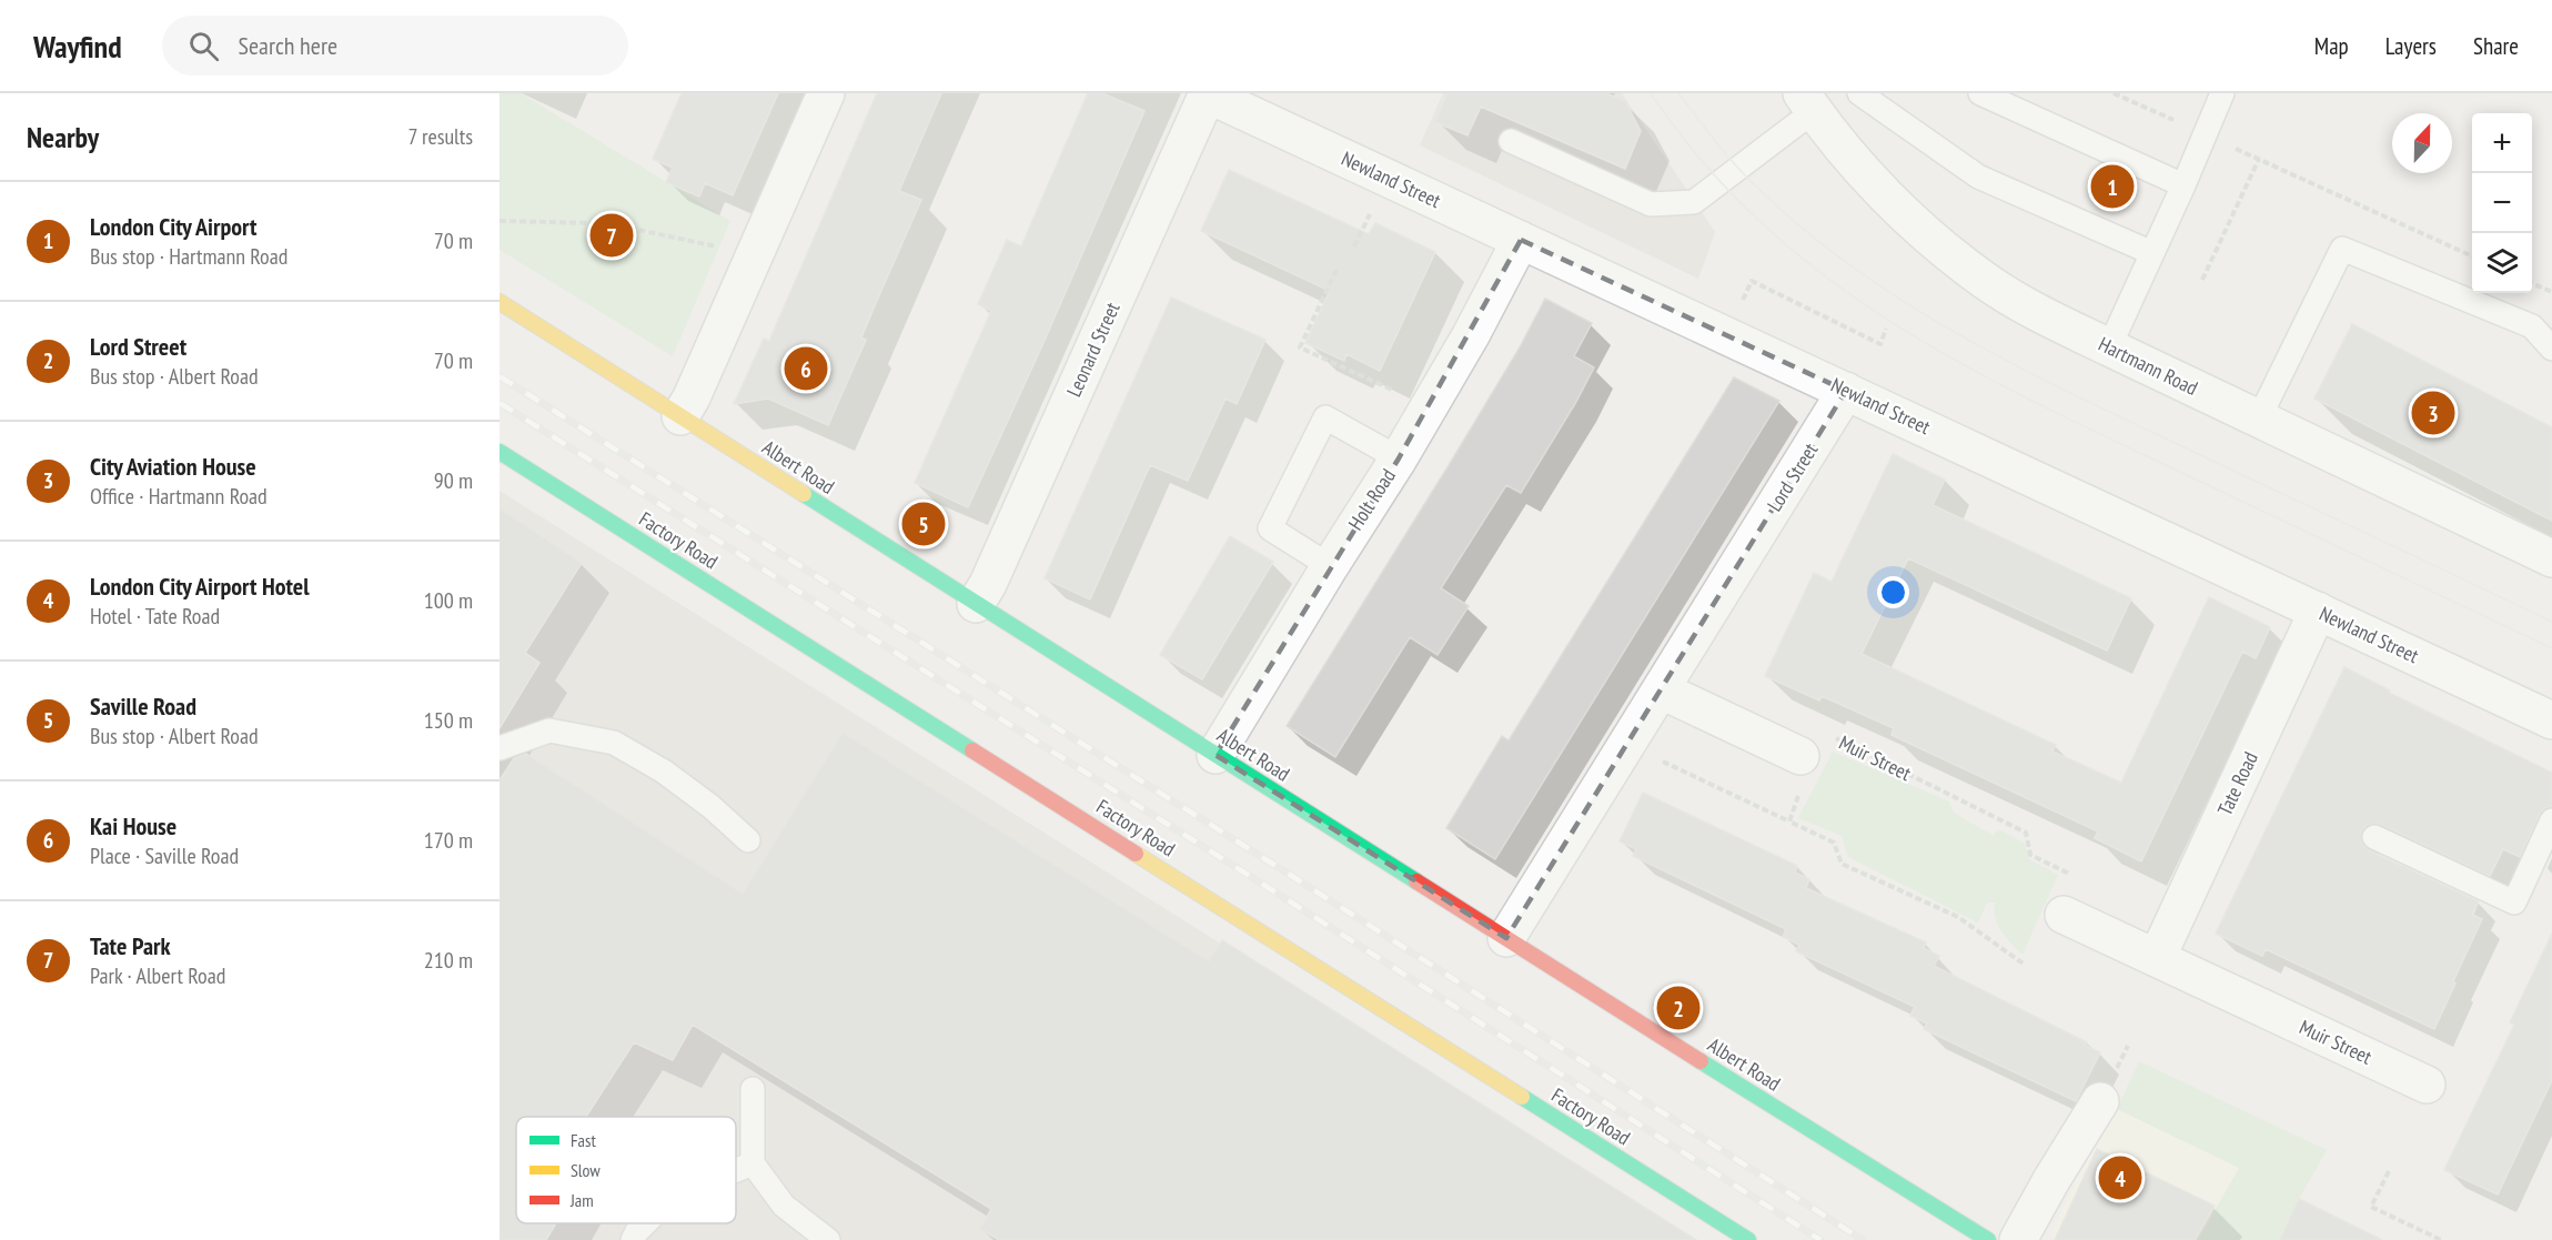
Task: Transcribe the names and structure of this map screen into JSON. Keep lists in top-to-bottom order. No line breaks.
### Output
{"streets":{"main road":["Albert Road","Factory Road"],"street":["Newland Street","Leonard Street","Hartmann Road","Lord Street","Holt Road","Muir Street","Tate Road"]},"crossings":[["Newland Street","Leonard Street"],["Newland Street","Lord Street"],["Newland Street","Holt Road"],["Newland Street","Tate Road"],["Leonard Street","Albert Road"],["Albert Road","Lord Street"],["Albert Road","Holt Road"],["Muir Street","Tate Road"]],"legend":["Fast","Slow","Jam"],"north":"top","page":{"header":"Wayfind","search":"Search here","nav":["Map","Layers","Share"],"heading":["Nearby","7 results"],"map_buttons":["+","−"],"pins":["1","7","6","3","5","2","4"],"list":[{"mark":"1","name":"London City Airport","note":"Bus stop · Hartmann Road","value":"70 m"},{"mark":"2","name":"Lord Street","note":"Bus stop · Albert Road","value":"70 m"},{"mark":"3","name":"City Aviation House","note":"Office · Hartmann Road","value":"90 m"},{"mark":"4","name":"London City Airport Hotel","note":"Hotel · Tate Road","value":"100 m"},{"mark":"5","name":"Saville Road","note":"Bus stop · Albert Road","value":"150 m"},{"mark":"6","name":"Kai House","note":"Place · Saville Road","value":"170 m"},{"mark":"7","name":"Tate Park","note":"Park · Albert Road","value":"210 m"}]}}
